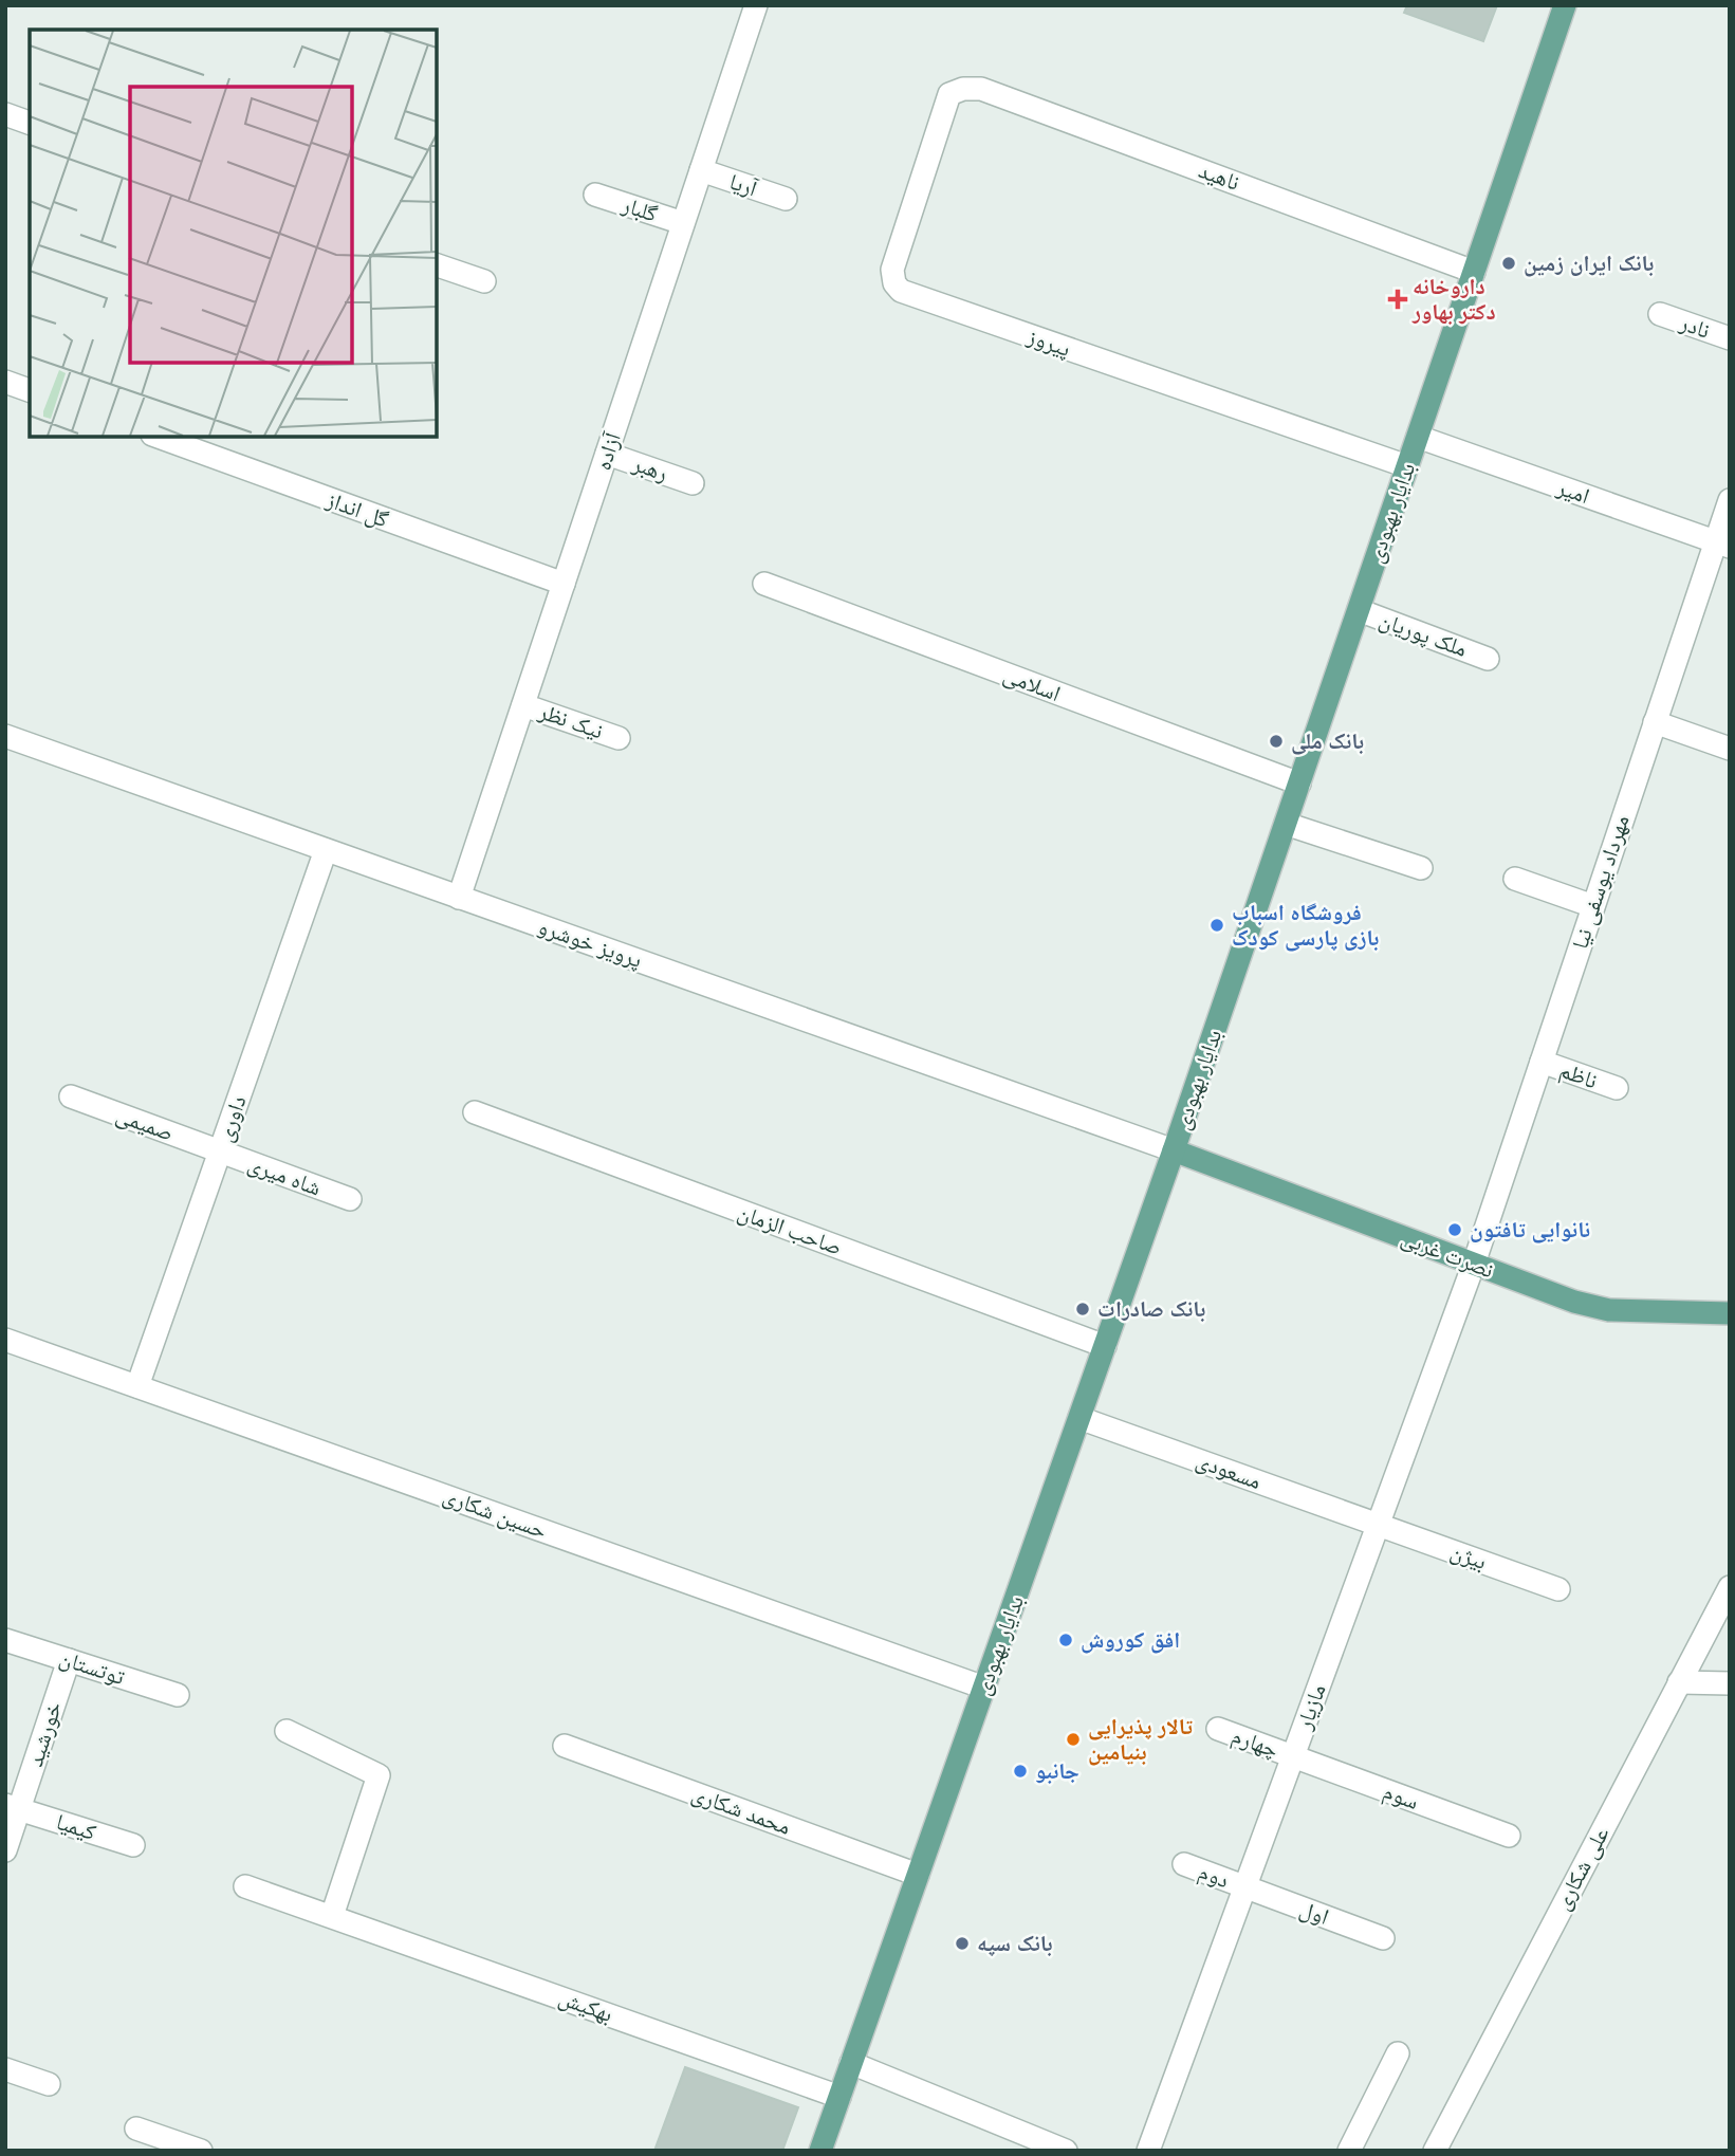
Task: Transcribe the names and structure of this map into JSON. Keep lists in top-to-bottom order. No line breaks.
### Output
{"streets":{"main road":["بدایار بهبودی","نصرت غربی"],"street":["ناهید","آریا","گلبار","نادر","پیروز","آزاده","رهبر","امیر","گل انداز","ملک پوریان","اسلامی","نیک نظر","مهرداد یوسفی نیا","پرویز خوشرو","ناظم","داوری","صمیمی","شاه میری","صاحب الزمان","مسعودی","حسین شکاری","بیژن","توتستان","مازیار","خورشید","چهارم","سوم","محمد شکاری","کیمیا","علی شکاری","دوم","اول","بهکیش"]},"crossings":[["ناهید","پیروز"],["ناهید","بدایار بهبودی"],["آریا","آزاده"],["گلبار","آزاده"],["پیروز","بدایار بهبودی"],["آزاده","رهبر"],["آزاده","گل انداز"],["آزاده","نیک نظر"],["آزاده","پرویز خوشرو"],["امیر","بدایار بهبودی"],["امیر","مهرداد یوسفی نیا"],["بدایار بهبودی","ملک پوریان"],["بدایار بهبودی","اسلامی"],["بدایار بهبودی","پرویز خوشرو"],["بدایار بهبودی","صاحب الزمان"],["بدایار بهبودی","نصرت غربی"],["بدایار بهبودی","مسعودی"],["بدایار بهبودی","حسین شکاری"],["بدایار بهبودی","محمد شکاری"],["بدایار بهبودی","بهکیش"],["مهرداد یوسفی نیا","ناظم"],["مهرداد یوسفی نیا","نصرت غربی"],["مهرداد یوسفی نیا","مازیار"],["پرویز خوشرو","داوری"],["پرویز خوشرو","نصرت غربی"],["داوری","صمیمی"],["داوری","شاه میری"],["داوری","حسین شکاری"],["صمیمی","شاه میری"],["نصرت غربی","مازیار"],["مسعودی","بیژن"],["مسعودی","مازیار"],["بیژن","مازیار"],["توتستان","خورشید"],["مازیار","چهارم"],["مازیار","سوم"],["مازیار","دوم"],["مازیار","اول"],["خورشید","کیمیا"],["چهارم","سوم"],["دوم","اول"]],"places":{"other":["بانک ایران زمین","بانک ملی","فروشگاه اسباب بازی پارسی کودک","نانوایی تافتون","بانک صادرات","افق کوروش","تالار پذیرایی بنیامین","جانبو","بانک سپه"],"health":["داروخانه دکتر بهاور"]}}
